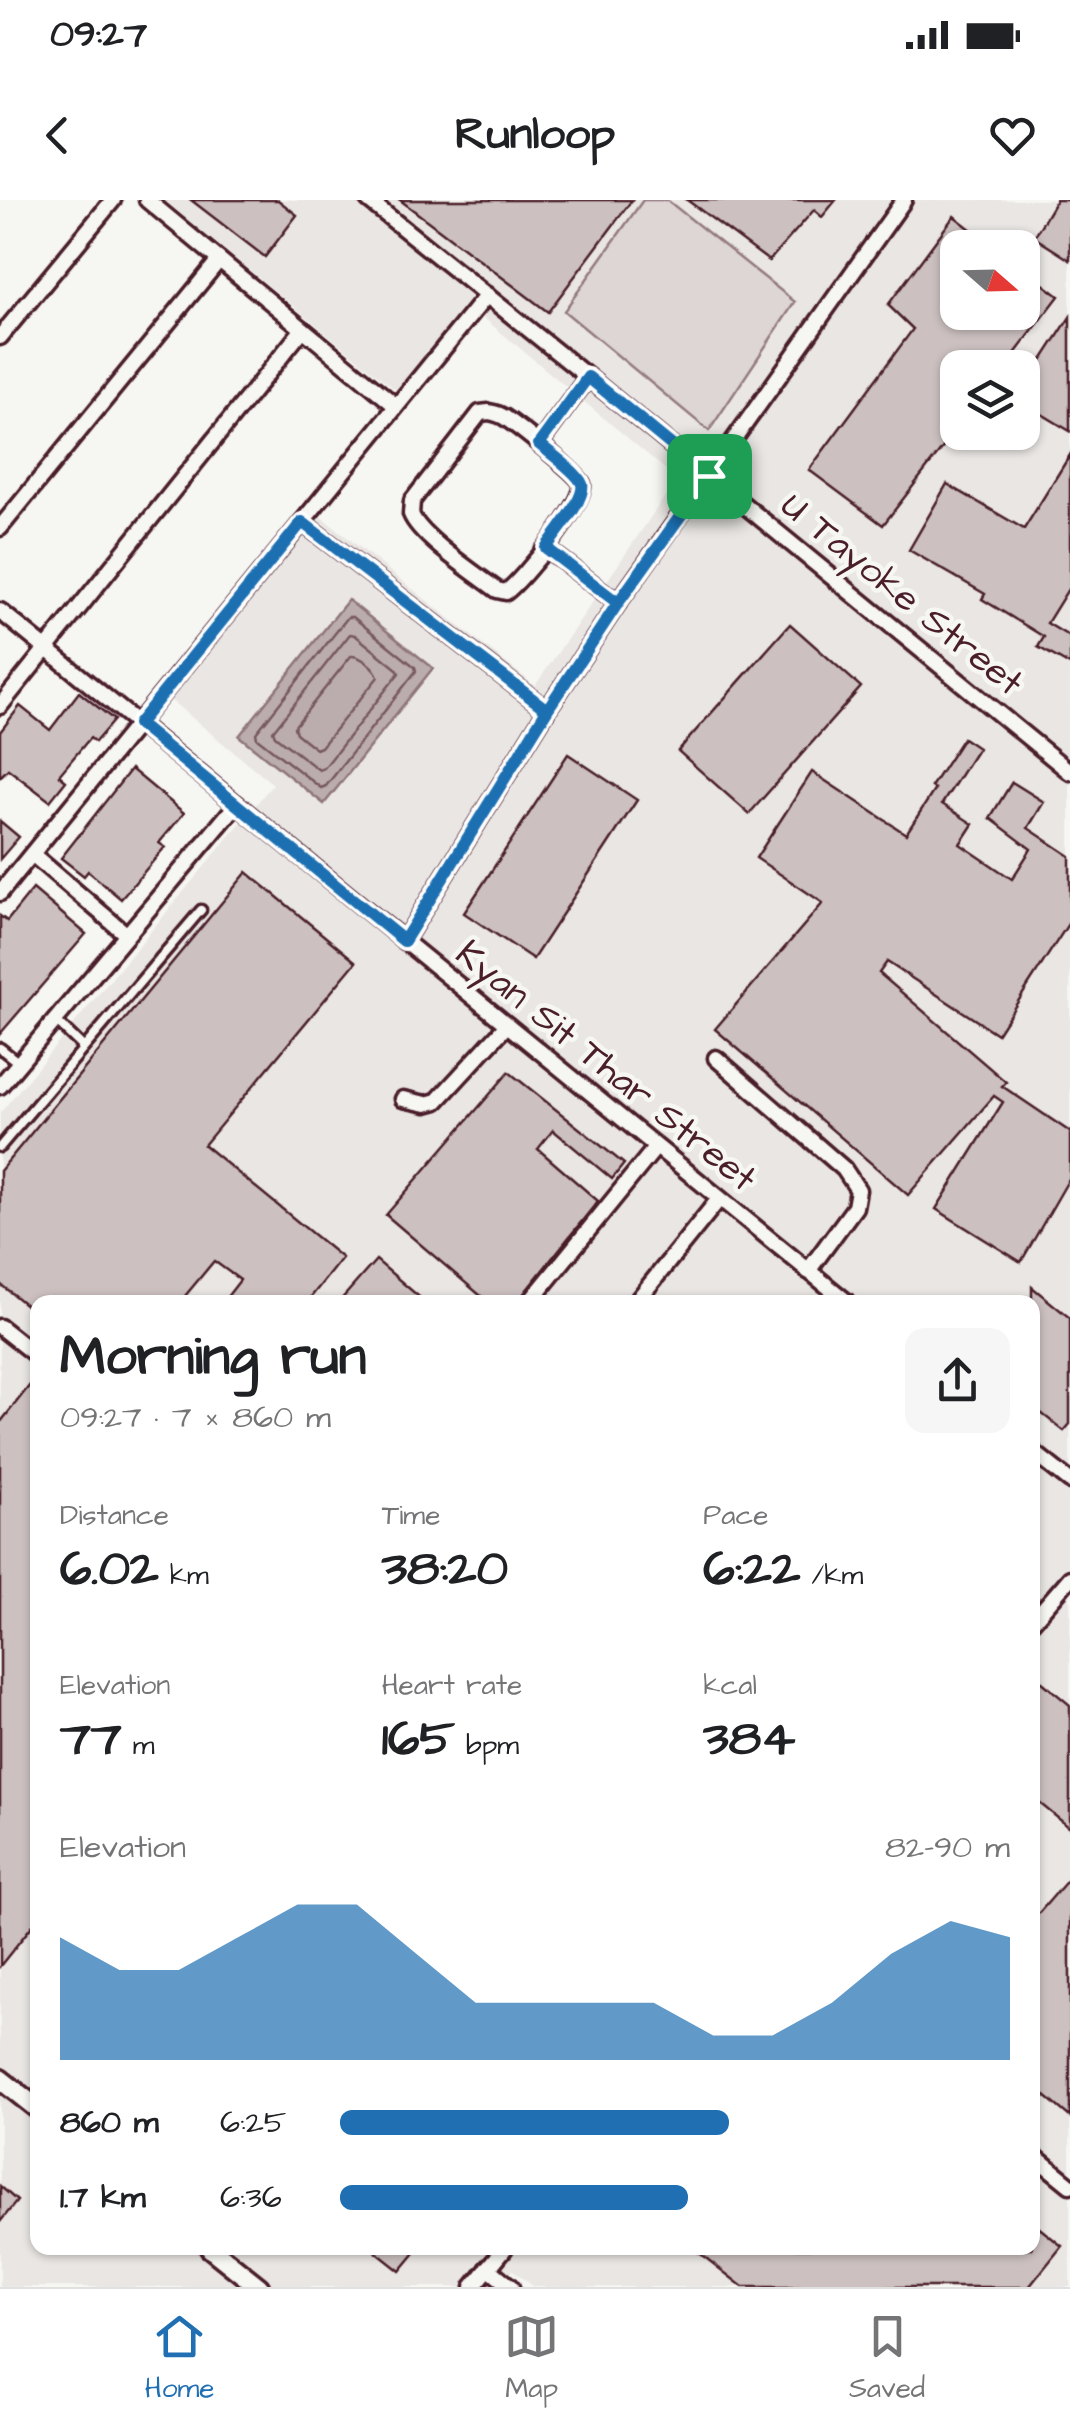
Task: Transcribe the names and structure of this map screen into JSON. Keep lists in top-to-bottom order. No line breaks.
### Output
{"streets":{"street":["U Tayoke Street","Kyan Sit Thar Street"]},"north":"right","page":{"status":"09:27","header":"Runloop","heading":["Morning run","09:27 · 7 × 860 m"],"stats":[["Distance","6.02 km"],["Time","38:20"],["Pace","6:22 /km"],["Elevation","77 m"],["Heart rate","165 bpm"],["kcal","384"]],"chart":["Elevation","82–90 m"],"list":[{"name":"860 m","note":"6:25"},{"name":"1.7 km","note":"6:36"}],"tabs":["Home","Map","Saved"]}}
